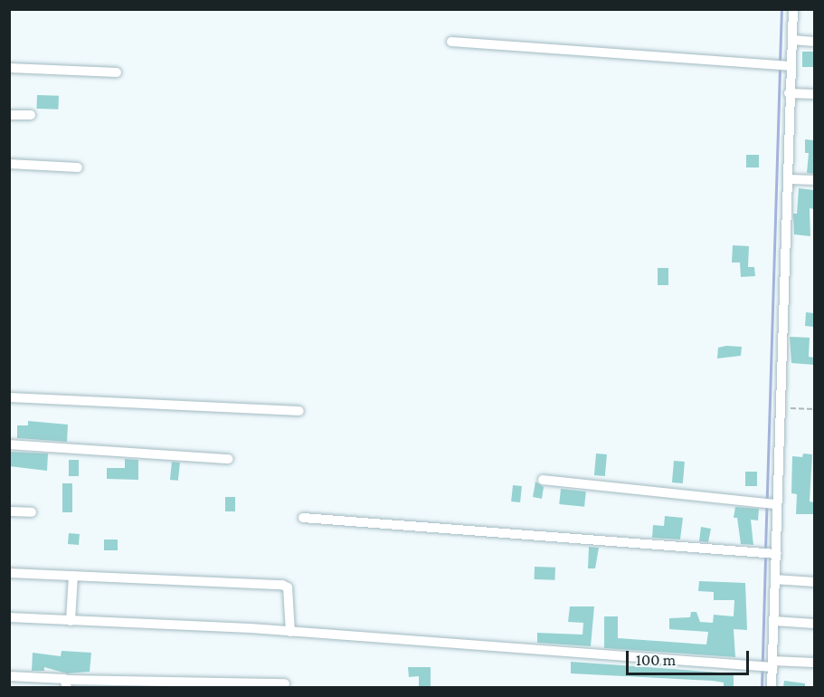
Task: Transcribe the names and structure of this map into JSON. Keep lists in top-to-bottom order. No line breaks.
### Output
{"scale_bar":"100 m"}
